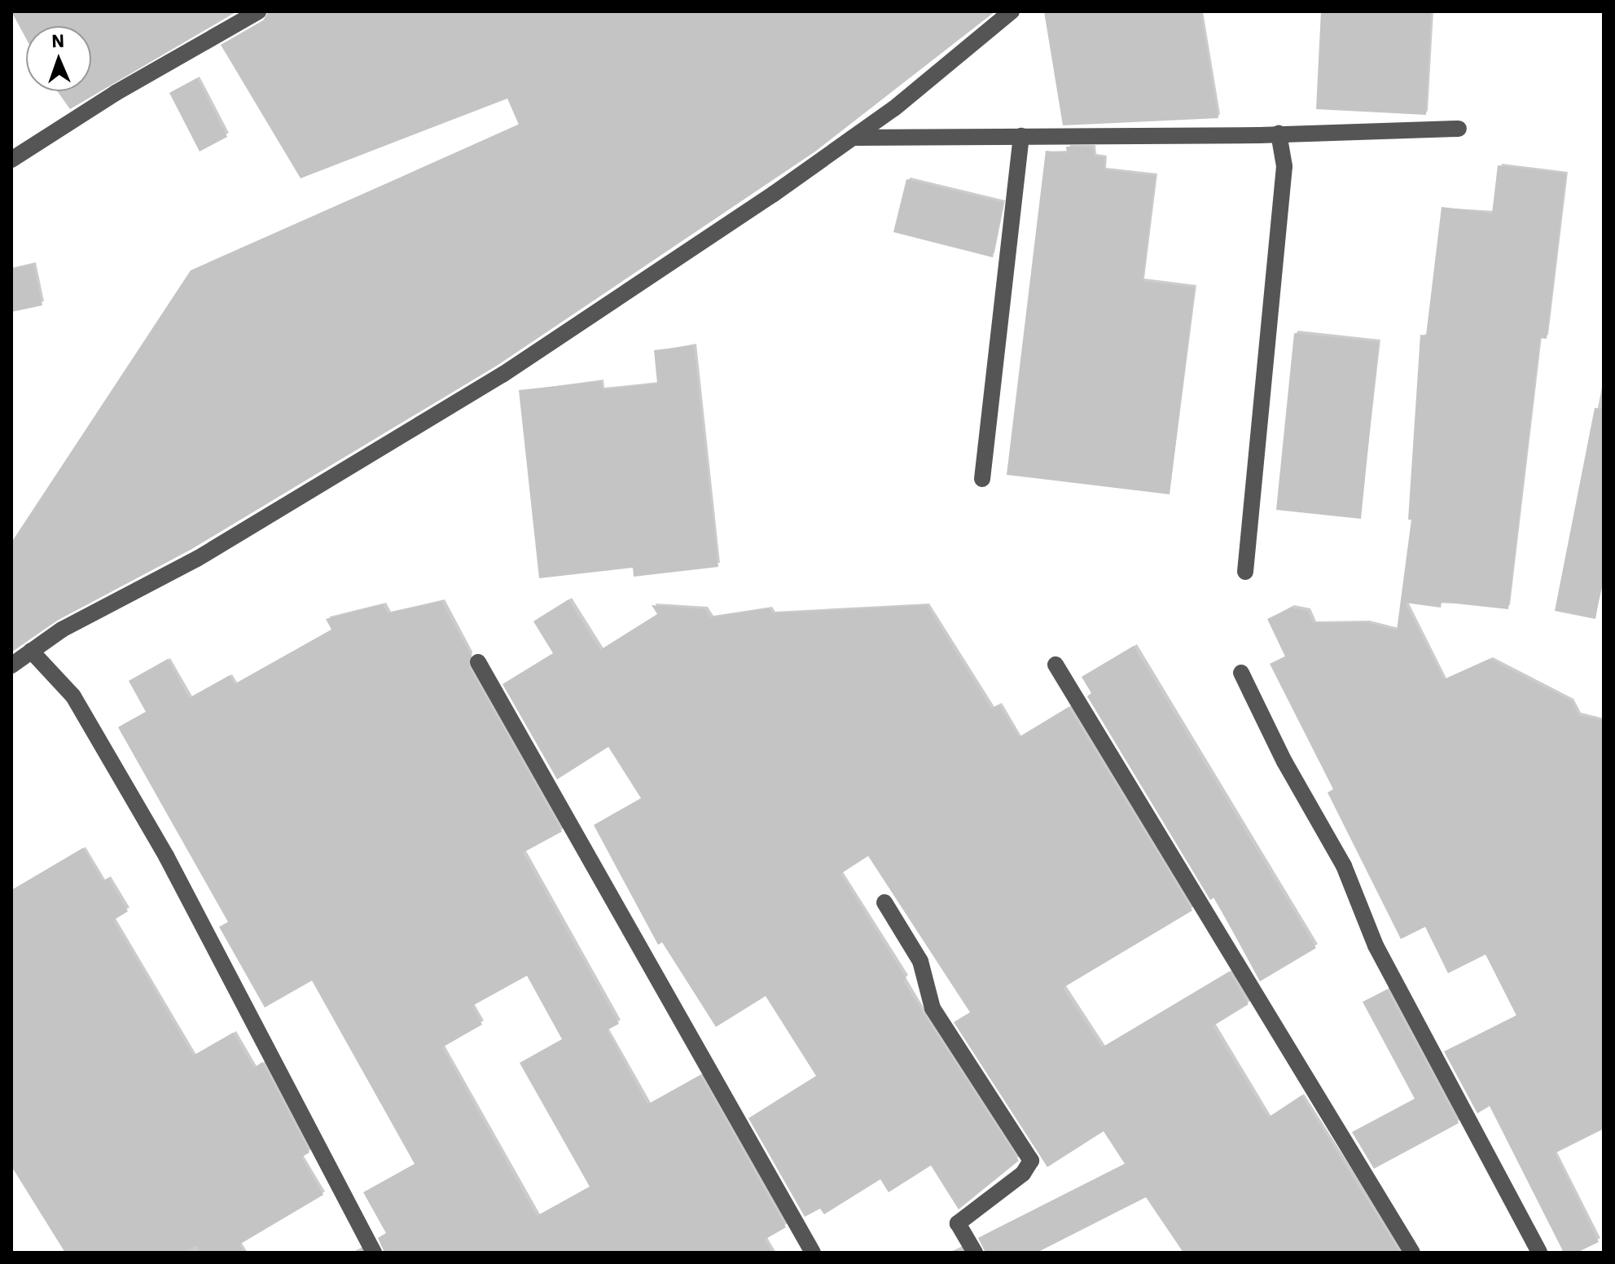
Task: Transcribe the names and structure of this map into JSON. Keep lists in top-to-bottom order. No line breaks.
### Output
{"north":"top"}
